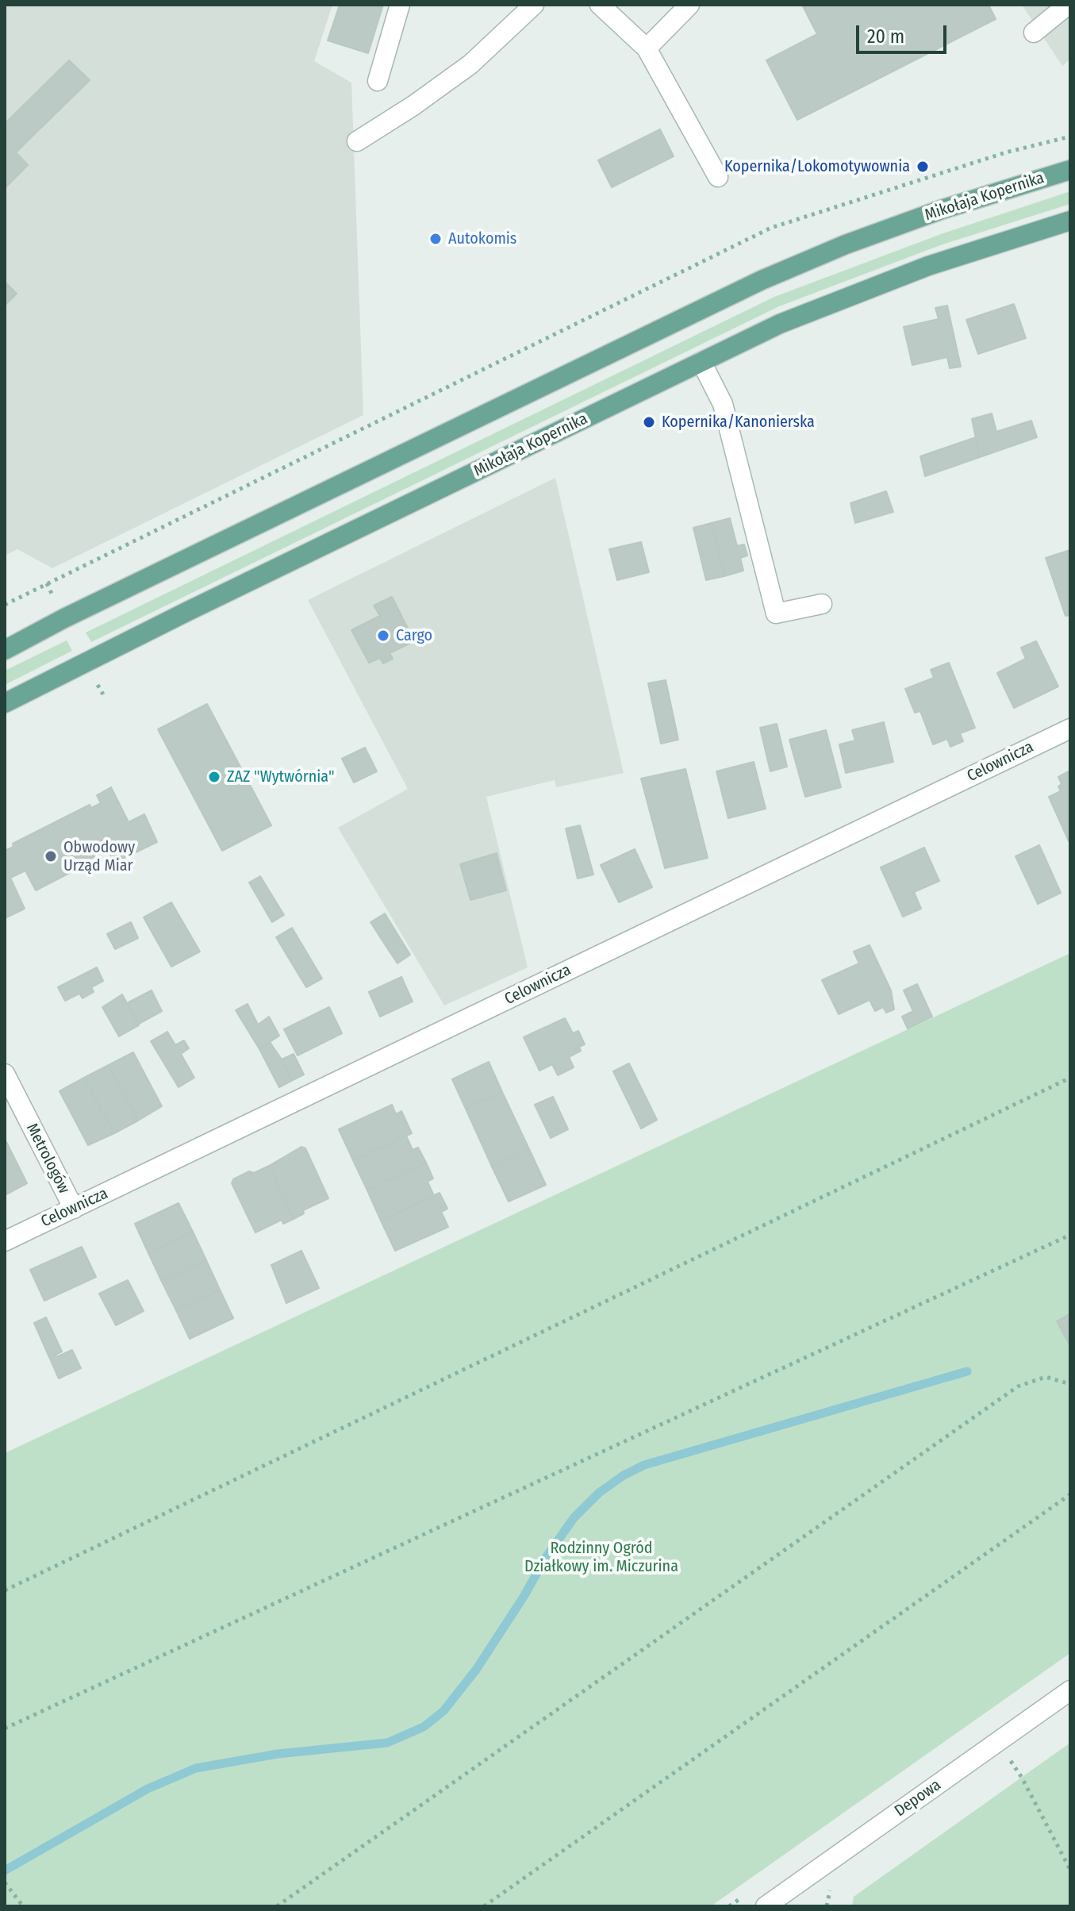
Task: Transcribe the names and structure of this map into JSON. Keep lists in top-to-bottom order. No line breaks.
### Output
{"streets":{"main road":["Mikołaja Kopernika"],"street":["Celownicza","Metrologów","Depowa"]},"crossings":[["Celownicza","Metrologów"]],"parks":["Rodzinny Ogród Działkowy im. Miczurina"],"places":["Kopernika/Lokomotywownia","Autokomis","Kopernika/Kanonierska","Cargo","ZAZ \"Wytwórnia\"","Obwodowy Urząd Miar"],"scale_bar":"20 m"}
